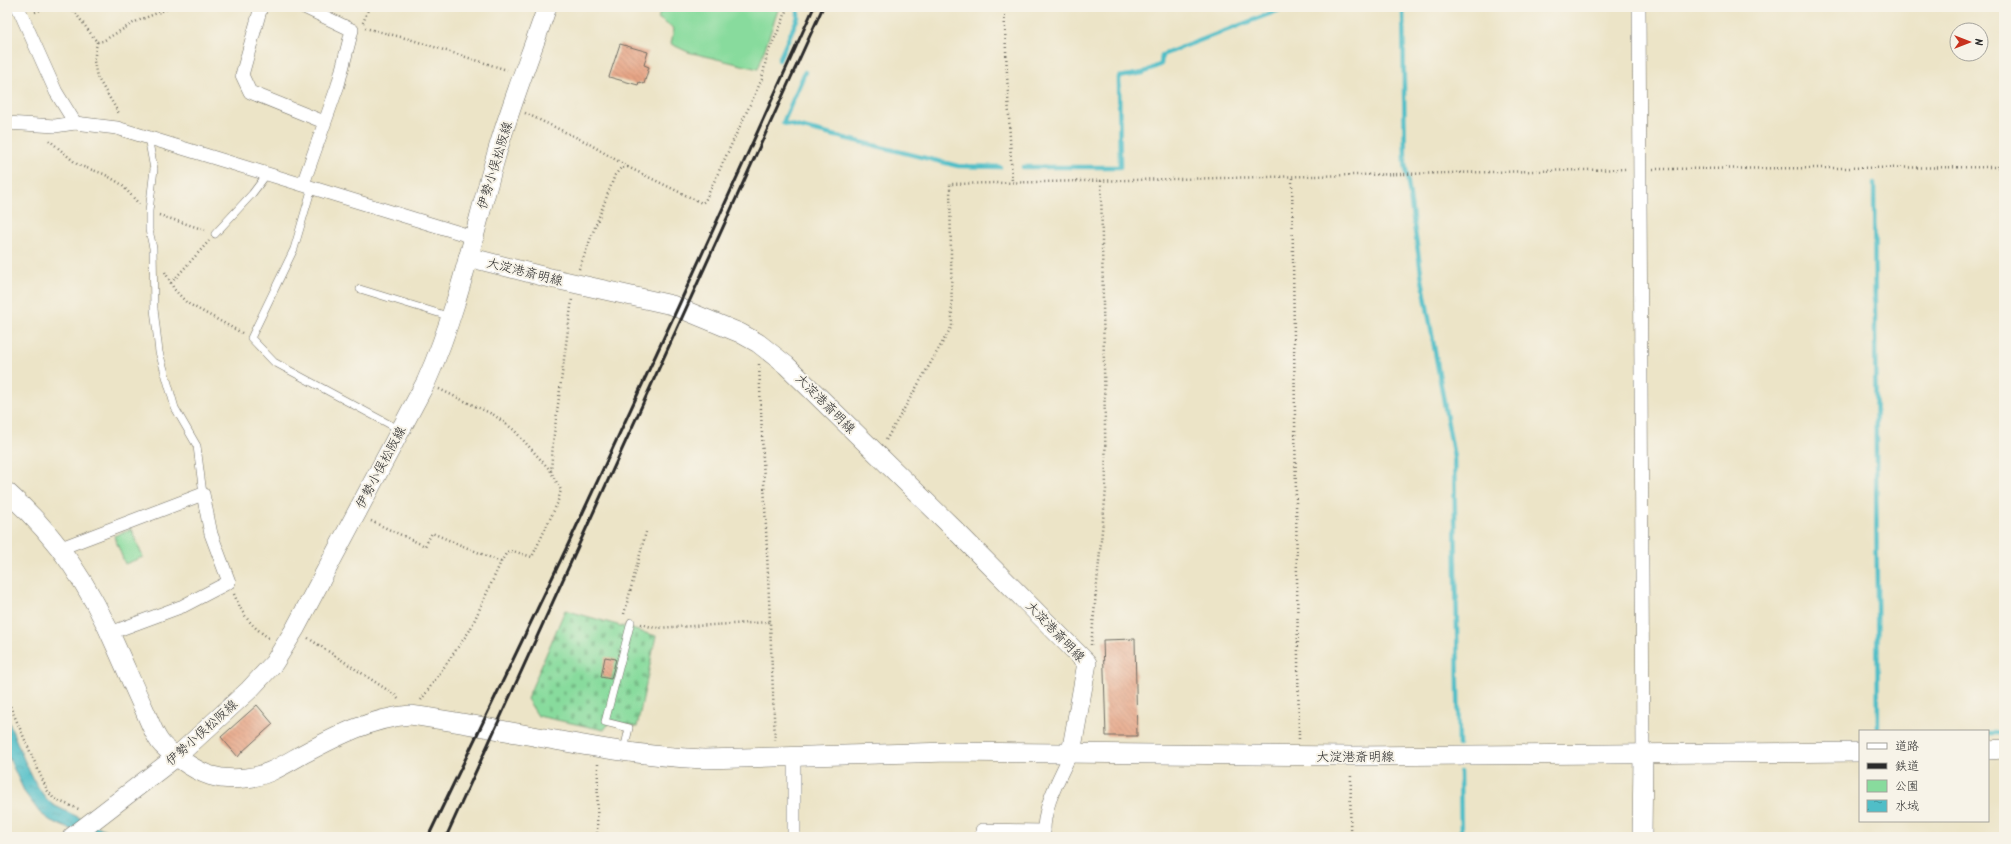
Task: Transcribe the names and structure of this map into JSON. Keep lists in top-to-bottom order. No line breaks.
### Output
{"streets":{"main road":["伊勢小俣松阪線","大淀港斎明線"]},"crossings":[["伊勢小俣松阪線","大淀港斎明線"]],"legend":["道路","鉄道","公園","水域"],"north":"right"}
